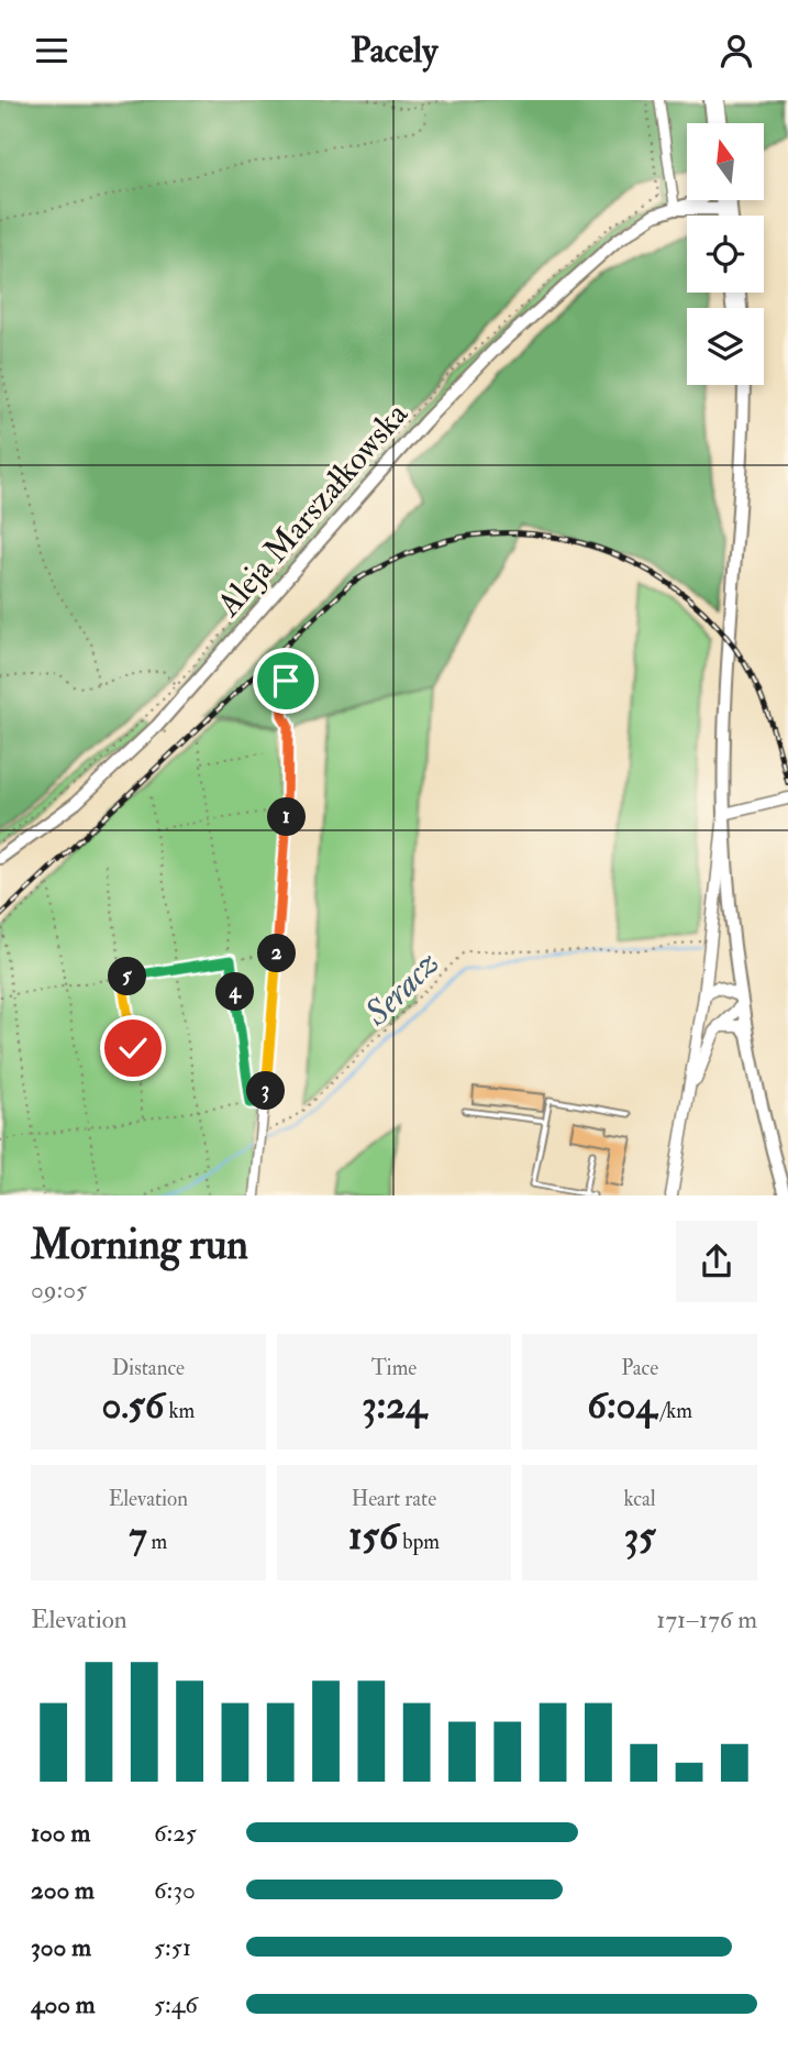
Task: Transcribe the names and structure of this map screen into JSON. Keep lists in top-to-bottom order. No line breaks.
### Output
{"streets":{"main road":["Aleja Marszałkowska"]},"water":["Seracz"],"north":"top","page":{"header":"Pacely","pins":["1","2","5","4","3"],"heading":["Morning run","09:05"],"stats":[["Distance","0.56 km"],["Time","3:24"],["Pace","6:04 /km"],["Elevation","7 m"],["Heart rate","156 bpm"],["kcal","35"]],"chart":["Elevation","171–176 m"],"list":[{"name":"100 m","note":"6:25"},{"name":"200 m","note":"6:30"},{"name":"300 m","note":"5:51"},{"name":"400 m","note":"5:46"}]}}
